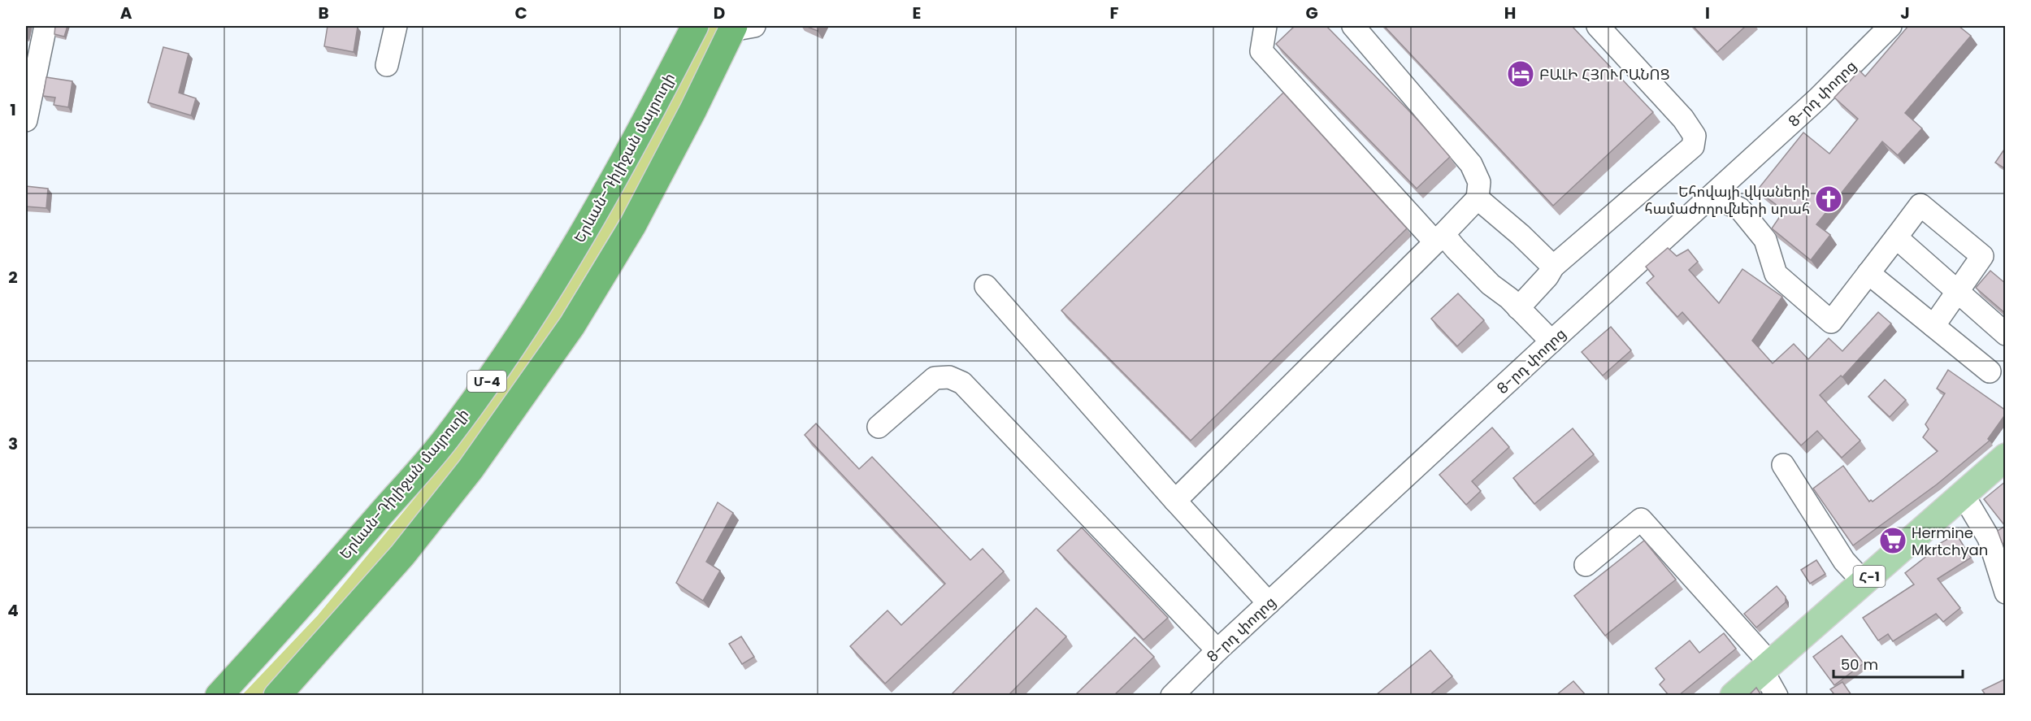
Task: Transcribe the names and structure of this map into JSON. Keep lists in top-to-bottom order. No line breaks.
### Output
{"streets":{"highway":["Երևան-Դիլիջան մայրուղի","Մ-4"],"main road":["Հ-1"],"street":["8-րդ փողոց"]},"places":{"hotel":["ԲԱԼԻ ՀՅՈՒՐԱՆՈՑ"],"church":["Եհովայի վկաների համաժողովների սրահ"],"supermarket":["Hermine Mkrtchyan"]},"scale_bar":"50 m","grid":{"columns":["A","B","C","D","E","F","G","H","I","J"],"rows":["1","2","3","4"]}}
